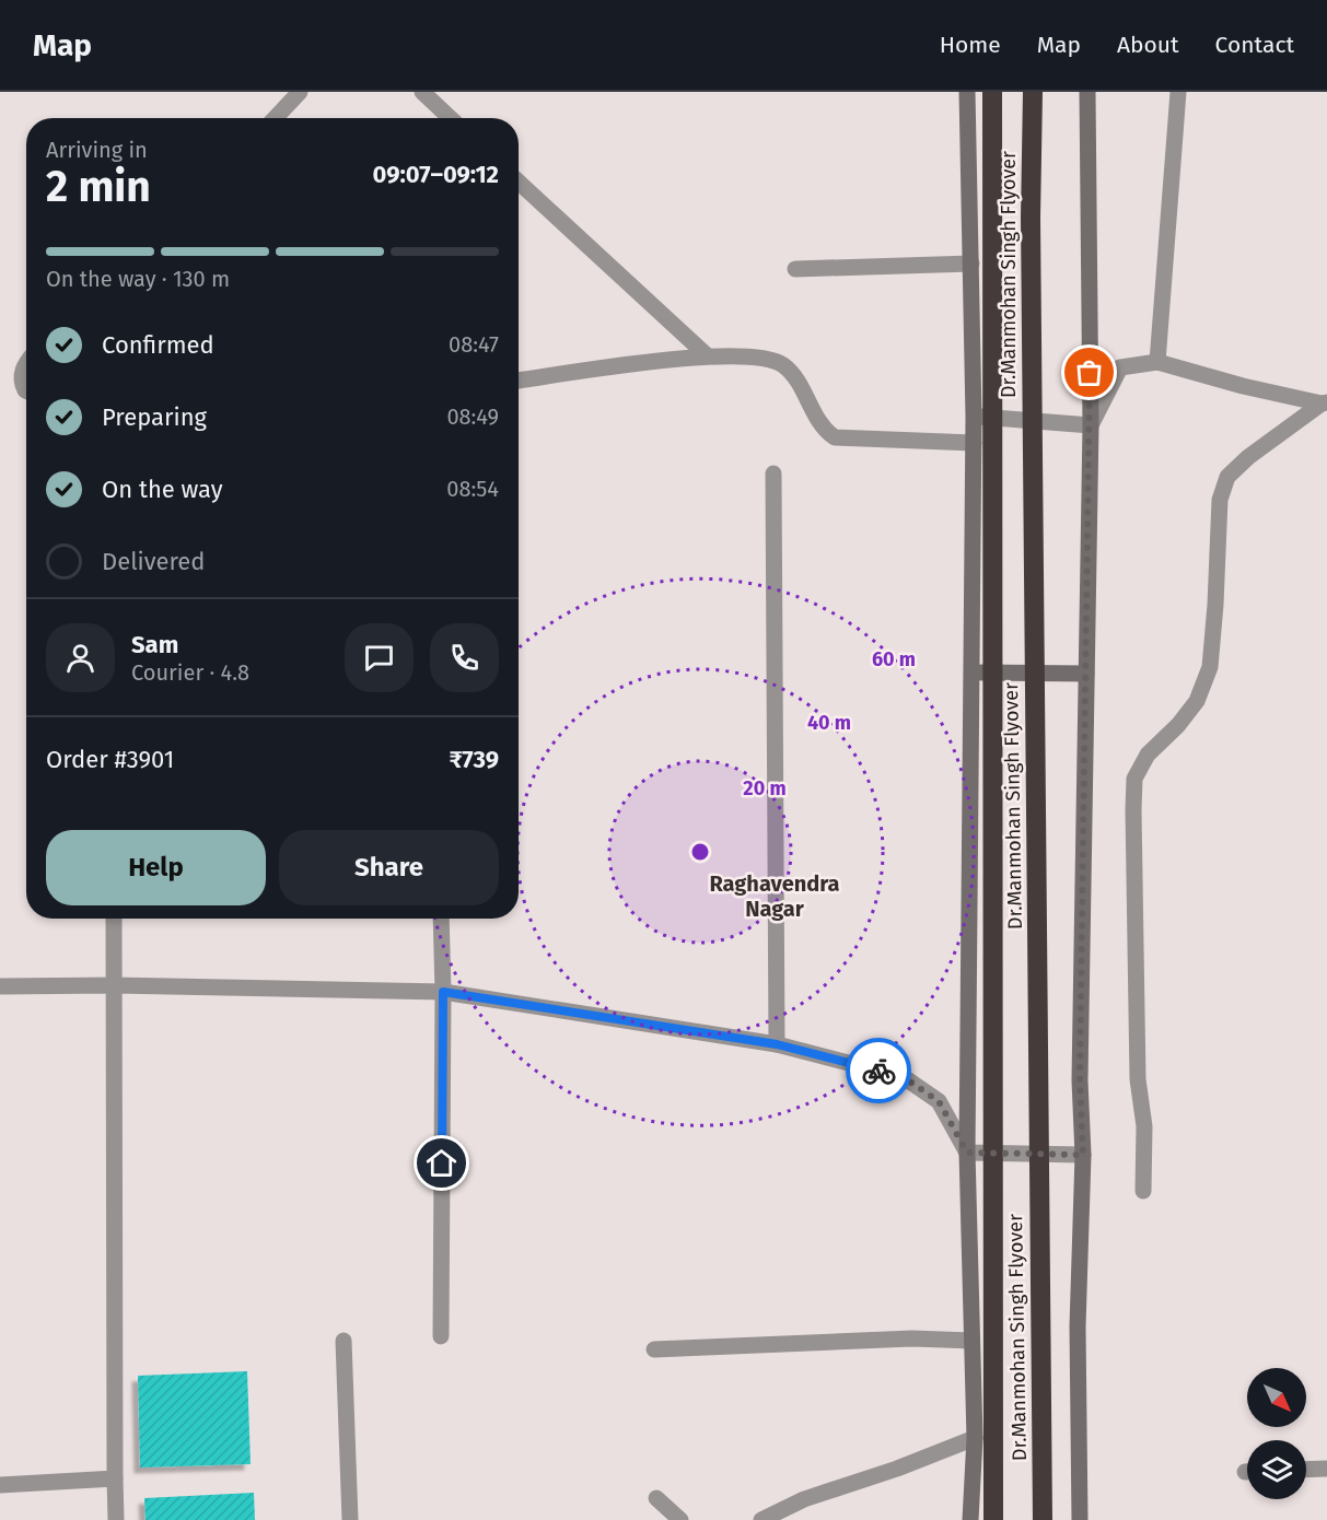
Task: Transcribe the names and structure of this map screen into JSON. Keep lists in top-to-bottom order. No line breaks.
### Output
{"streets":{"highway":["Dr.Manmohan Singh Flyover"]},"districts":["Raghavendra Nagar"],"north":"bottom right","page":{"header":"Map","nav":["Home","Map","About","Contact"],"heading":["2 min","Arriving in","09:07–09:12"],"panel":["Sam","Courier · 4.8","Order #3901","₹739"],"bar":"On the way · 130 m","list":[["Confirmed","08:47"],["Preparing","08:49"],["On the way","08:54"],"Delivered"],"buttons":["Help","Share"]},"rings":["60 m","40 m","20 m"]}
